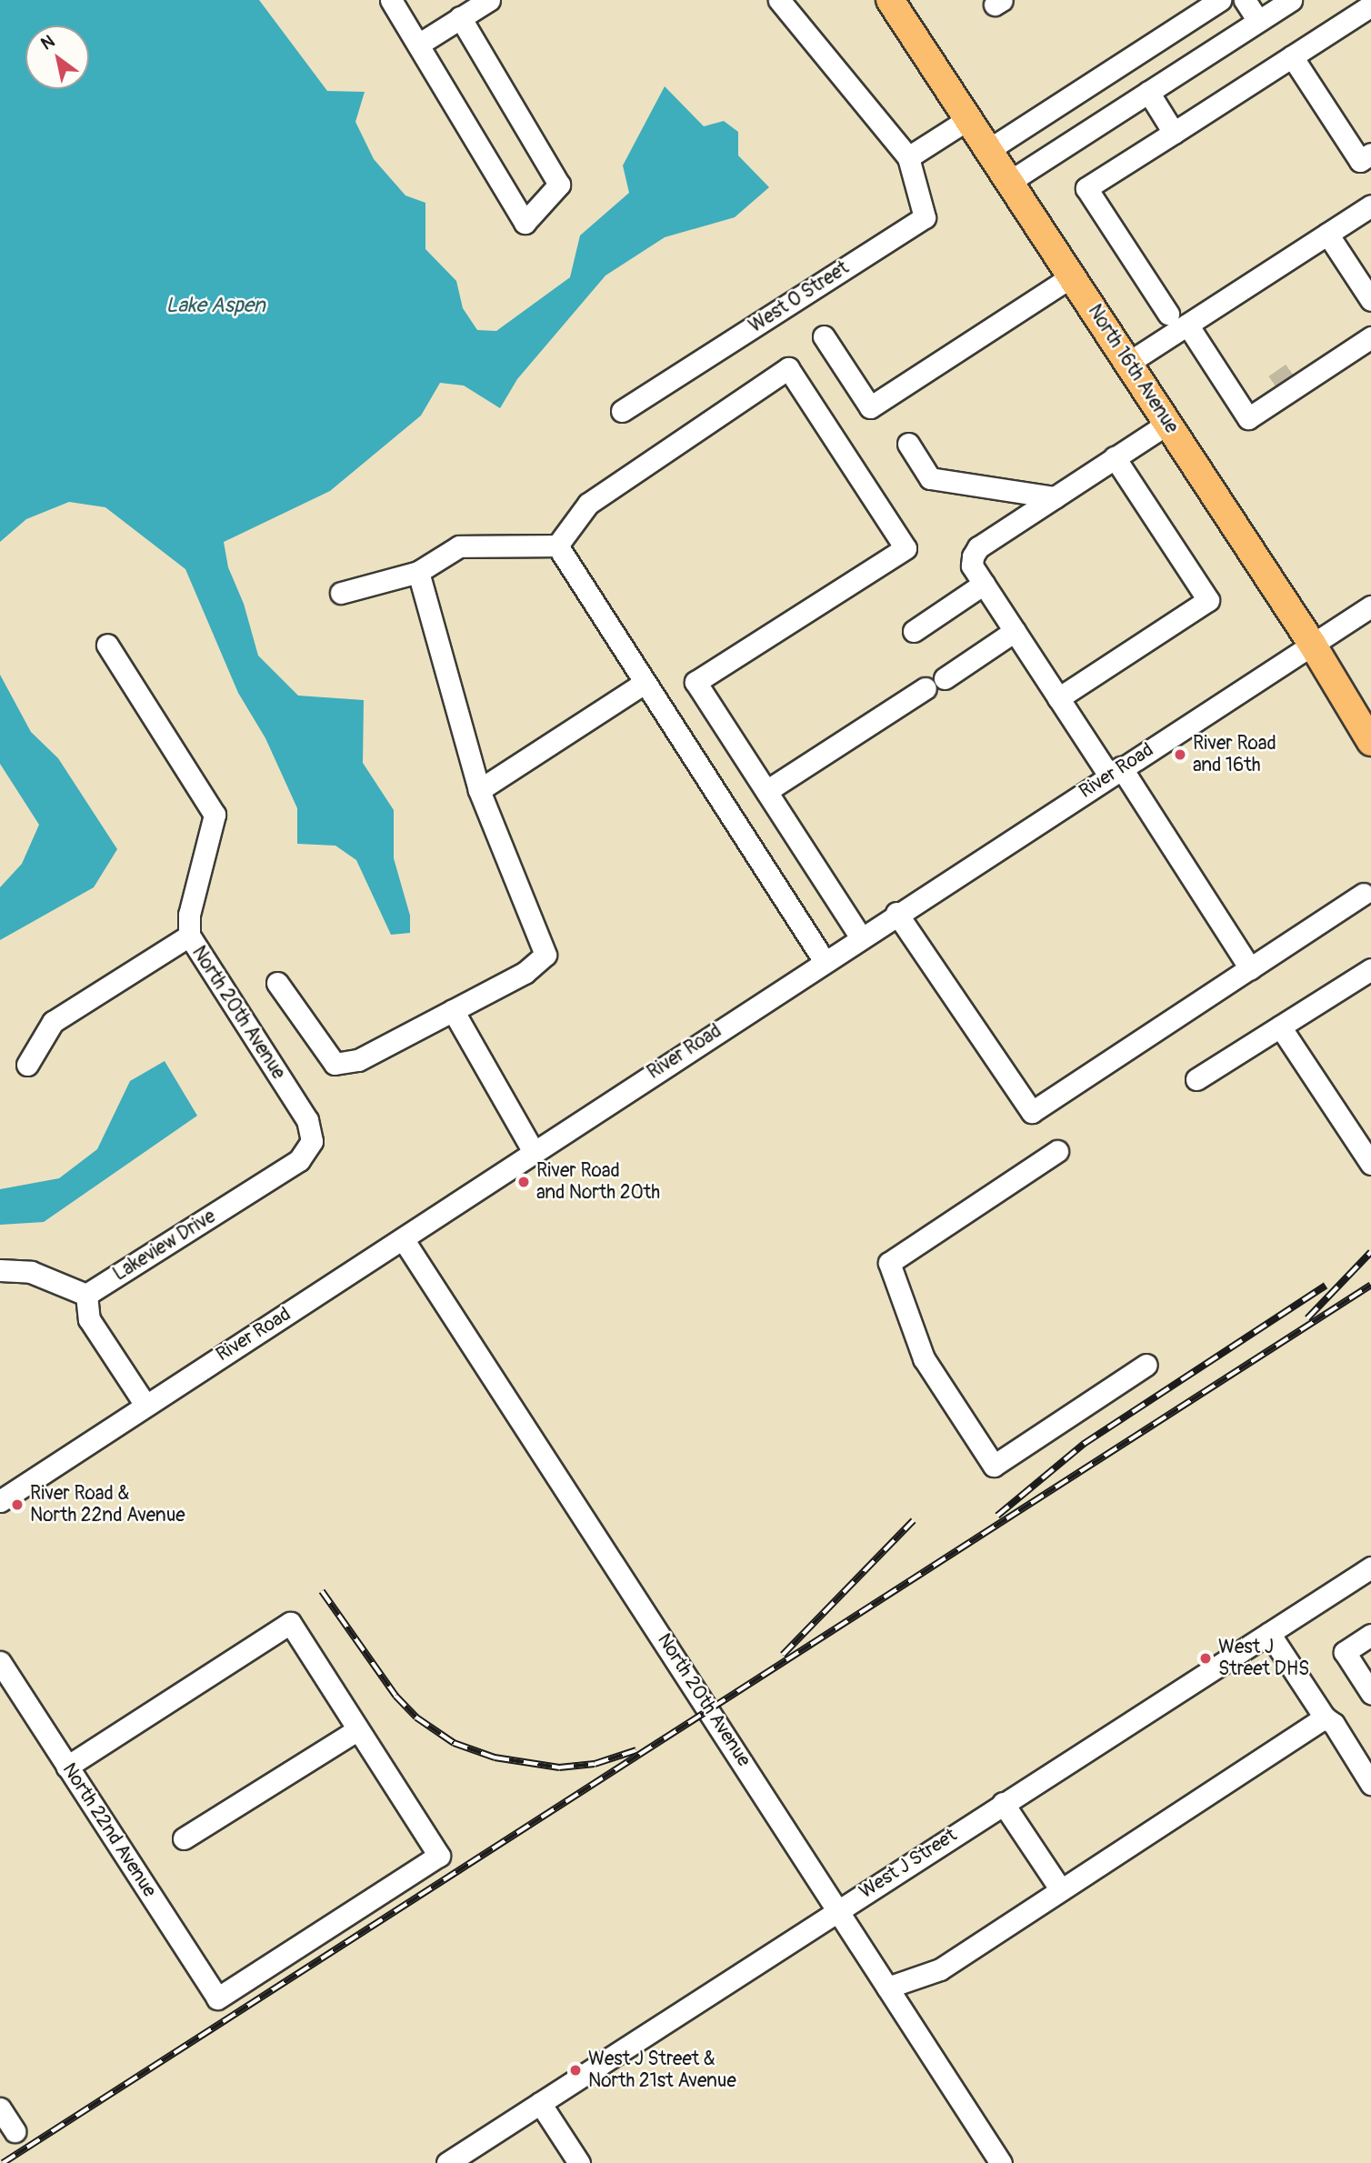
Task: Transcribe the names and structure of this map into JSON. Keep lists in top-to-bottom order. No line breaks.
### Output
{"streets":{"main road":["North 16th Avenue"],"street":["West O Street","River Road","North 20th Avenue","Lakeview Drive","North 22nd Avenue","West J Street"]},"crossings":[["North 16th Avenue","River Road"],["River Road","North 20th Avenue"],["North 20th Avenue","Lakeview Drive"],["North 20th Avenue","West J Street"]],"water":["Lake Aspen"],"places":["River Road and 16th","River Road and North 20th","River Road & North 22nd Avenue","West J Street DHS","West J Street & North 21st Avenue"],"north":"top left"}
